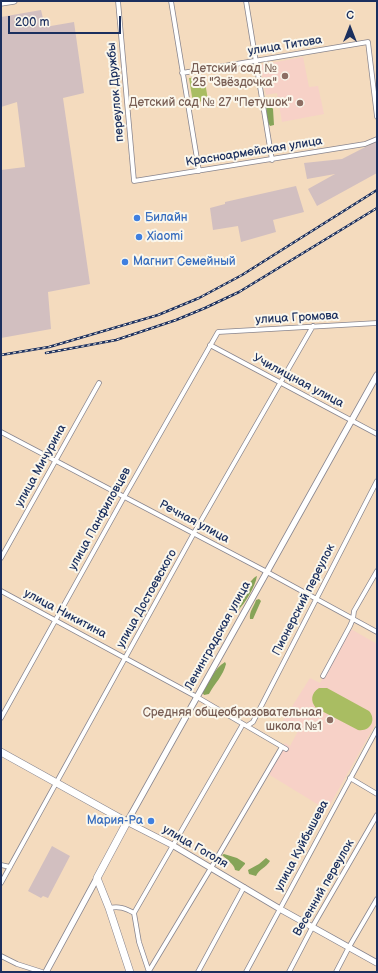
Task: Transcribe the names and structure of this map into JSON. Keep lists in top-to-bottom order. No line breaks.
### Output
{"streets":{"main road":["Ленинградская улица","улица Гоголя"],"street":["улица Титова","переулок Дружбы","Красноармейская улица","улица Громова","Училищная улица","улица Мичурина","улица Панфиловцев","Речная улица","улица Достоевского","Пионерский переулок","улица Никитина","улица Куйбышева","Весенний переулок"]},"crossings":[["переулок Дружбы","Красноармейская улица"],["улица Громова","улица Панфиловцев"],["улица Громова","улица Достоевского"],["Училищная улица","улица Панфиловцев"],["Училищная улица","улица Достоевского"],["Училищная улица","Ленинградская улица"],["улица Мичурина","Речная улица"],["улица Панфиловцев","Речная улица"],["улица Панфиловцев","улица Никитина"],["Речная улица","улица Достоевского"],["Речная улица","Пионерский переулок"],["Речная улица","Ленинградская улица"],["улица Достоевского","улица Никитина"],["улица Достоевского","улица Гоголя"],["Пионерский переулок","улица Никитина"],["Пионерский переулок","улица Гоголя"],["улица Никитина","Ленинградская улица"],["улица Никитина","улица Гоголя"],["Ленинградская улица","улица Гоголя"],["улица Куйбышева","улица Гоголя"],["улица Гоголя","Весенний переулок"]],"places":["Детский сад № 25 \"Звёздочка\"","Детский сад № 27 \"Петушок\"","Билайн","Xiaomi","Магнит Семейный","Средняя общеобразовательная школа №1","Мария-Ра"],"scale_bar":"200 m","north":"top"}
